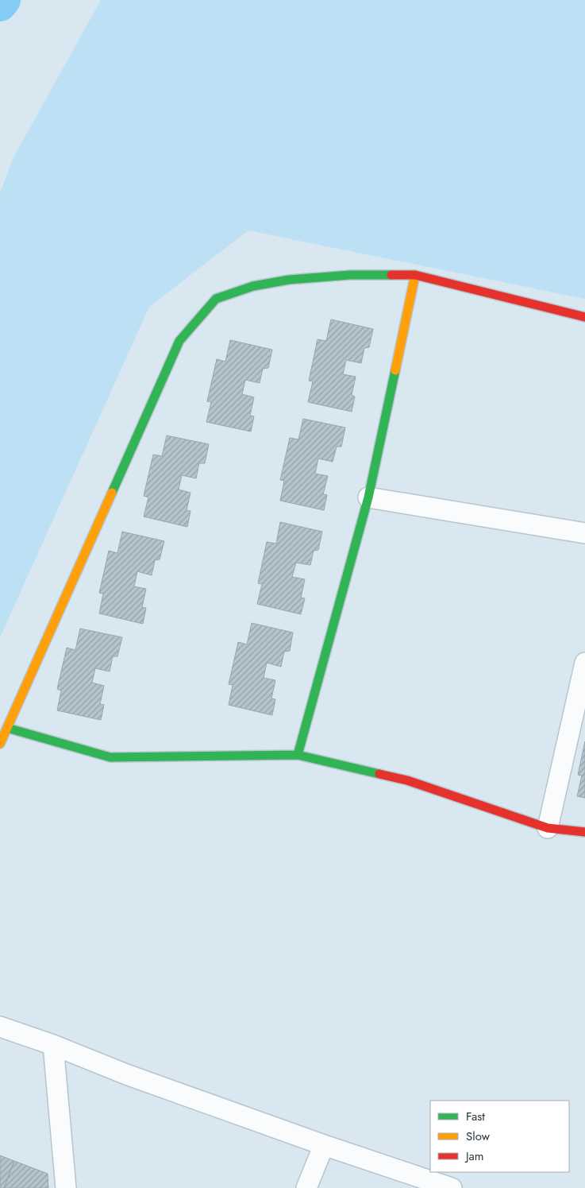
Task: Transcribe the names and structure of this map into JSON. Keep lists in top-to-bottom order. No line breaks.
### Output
{"legend":["Fast","Slow","Jam"]}
